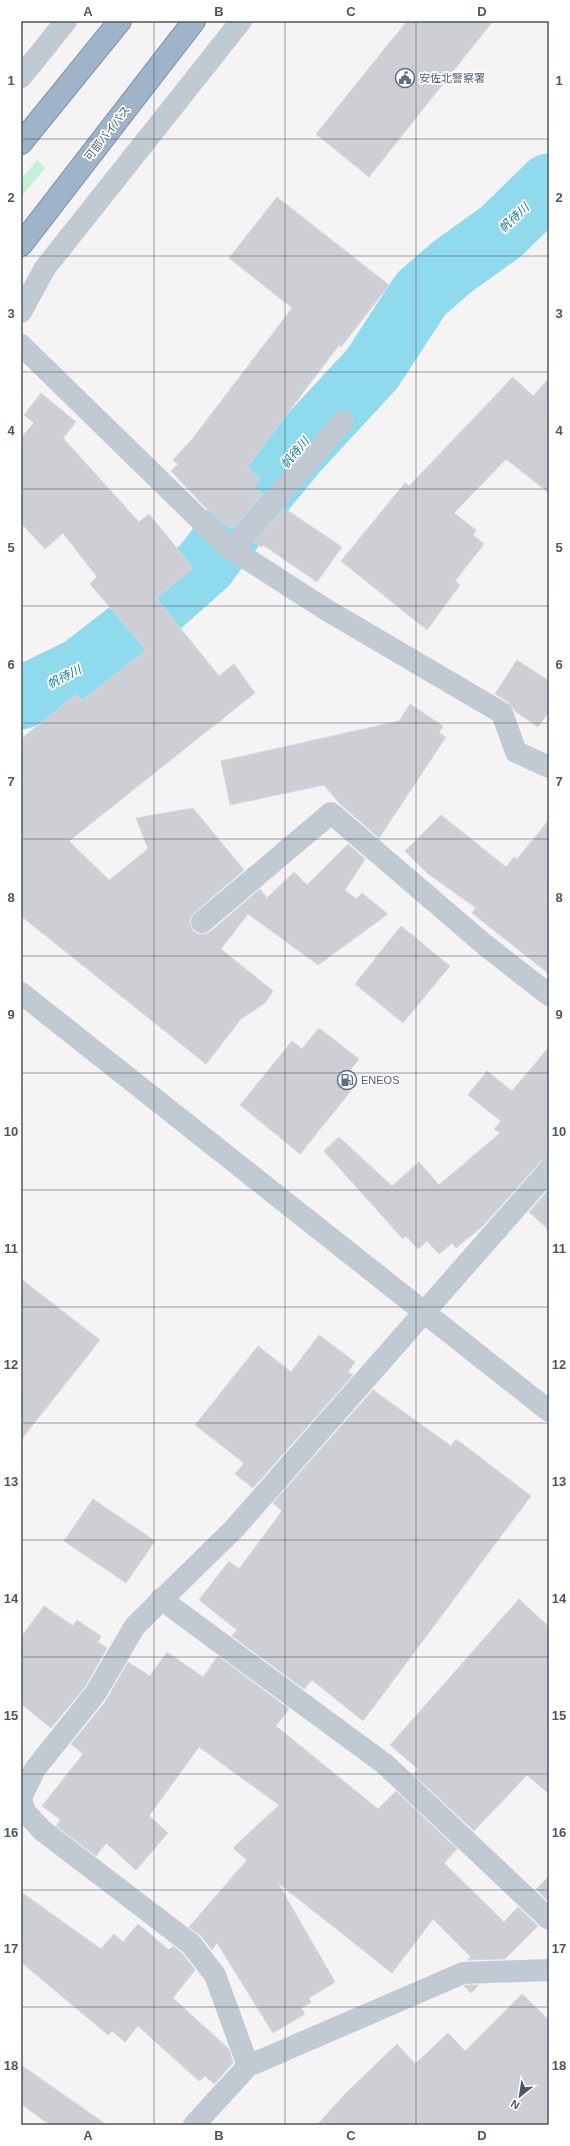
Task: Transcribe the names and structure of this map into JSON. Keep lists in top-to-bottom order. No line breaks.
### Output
{"streets":{"highway":["可部バイパス"]},"water":["帆待川"],"places":{"public building":["安佐北警察署"],"fuel station":["ENEOS"]},"north":"bottom left","grid":{"columns":["A","B","C","D"],"rows":["1","2","3","4","5","6","7","8","9","10","11","12","13","14","15","16","17","18"]}}
